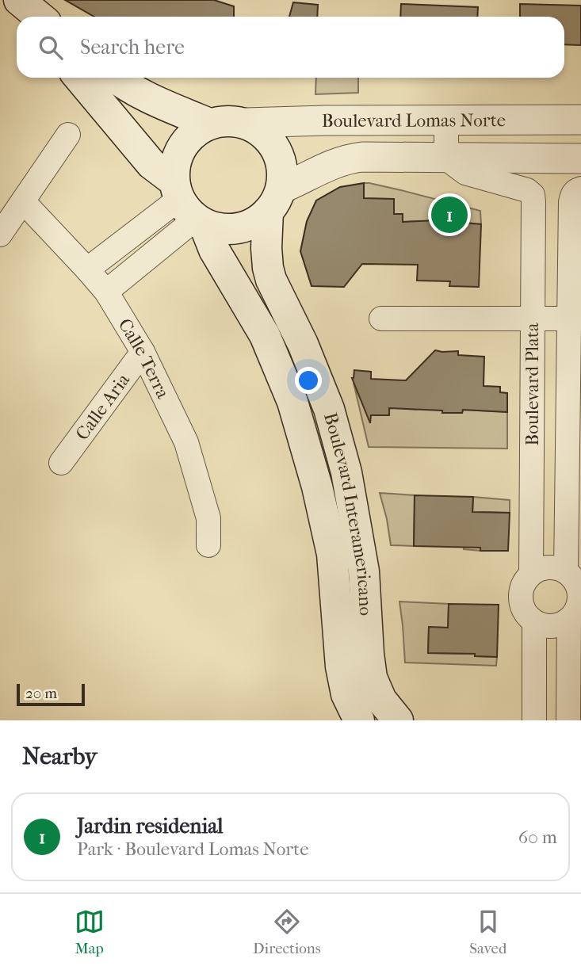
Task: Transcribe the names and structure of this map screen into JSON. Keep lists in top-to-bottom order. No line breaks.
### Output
{"streets":{"main road":["Boulevard Interamericano"],"street":["Boulevard Lomas Norte","Calle Terra","Boulevard Plata","Calle Aria"]},"crossings":[["Boulevard Lomas Norte","Boulevard Plata"],["Boulevard Lomas Norte","Boulevard Interamericano"],["Calle Terra","Calle Aria"]],"scale_bar":"20 m","page":{"search":"Search here","pins":"1","scale":"20 m","heading":"Nearby","list":[{"mark":"1","name":"Jardin residenial","note":"Park · Boulevard Lomas Norte","value":"60 m"}],"nav":["Map","Directions","Saved"]}}
